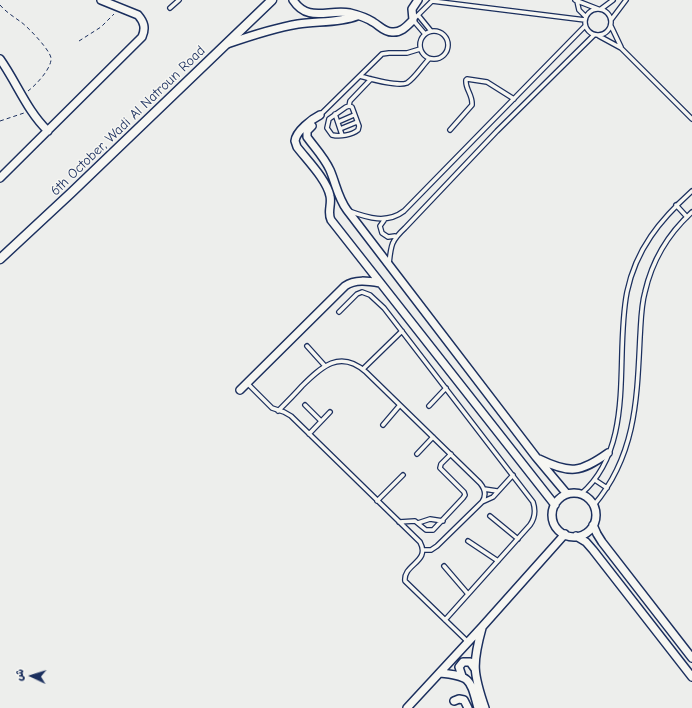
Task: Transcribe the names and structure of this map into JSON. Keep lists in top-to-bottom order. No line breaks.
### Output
{"streets":{"street":["6th October, Wadi Al Natroun Road"]},"north":"left"}
